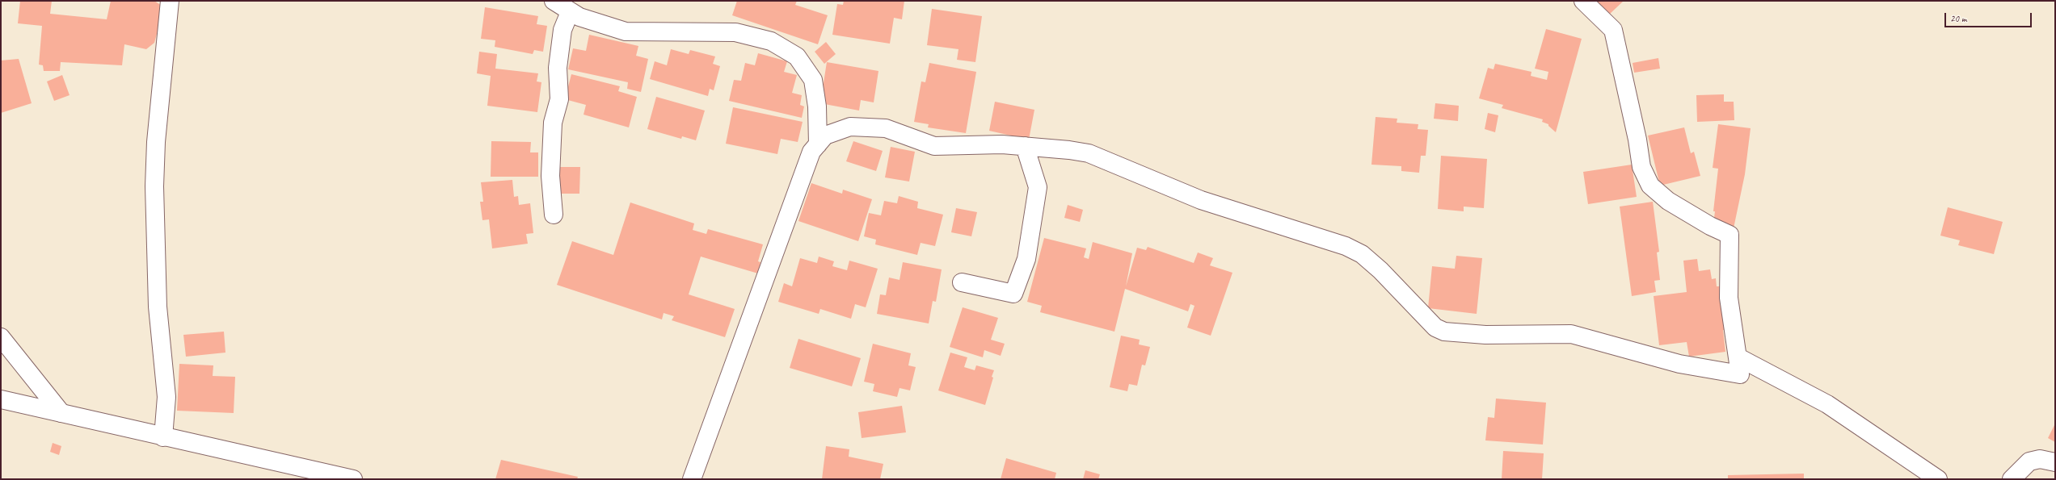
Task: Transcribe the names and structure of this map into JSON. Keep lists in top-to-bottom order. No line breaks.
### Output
{"scale_bar":"20 m"}
